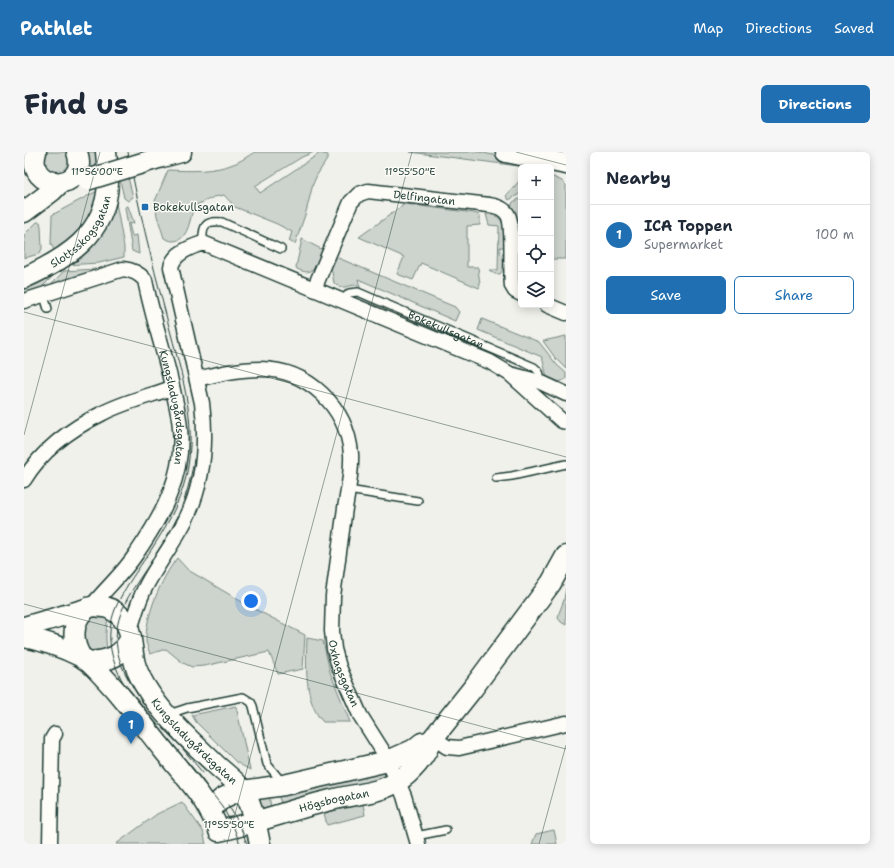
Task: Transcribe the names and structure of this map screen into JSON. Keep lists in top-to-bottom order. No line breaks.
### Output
{"streets":{"street":["Delfingatan","Slottsskogsgatan","Bokekullsgatan","Kungsladugårdsgatan","Oxhagsgatan","Högsbogatan"]},"crossings":[["Delfingatan","Bokekullsgatan"],["Bokekullsgatan","Kungsladugårdsgatan"],["Kungsladugårdsgatan","Oxhagsgatan"],["Kungsladugårdsgatan","Högsbogatan"],["Oxhagsgatan","Högsbogatan"]],"places":{"transit":["Bokekullsgatan"]},"page":{"header":"Pathlet","nav":["Map","Directions","Saved"],"title":"Find us","buttons":["Directions",["Save","Share"]],"heading":"Nearby","map_buttons":["+","−"],"list":[{"mark":"1","name":"ICA Toppen","note":"Supermarket","value":"100 m"}],"pins":"1"},"coordinates":["11°56'00\"E","11°55'50\"E"]}
